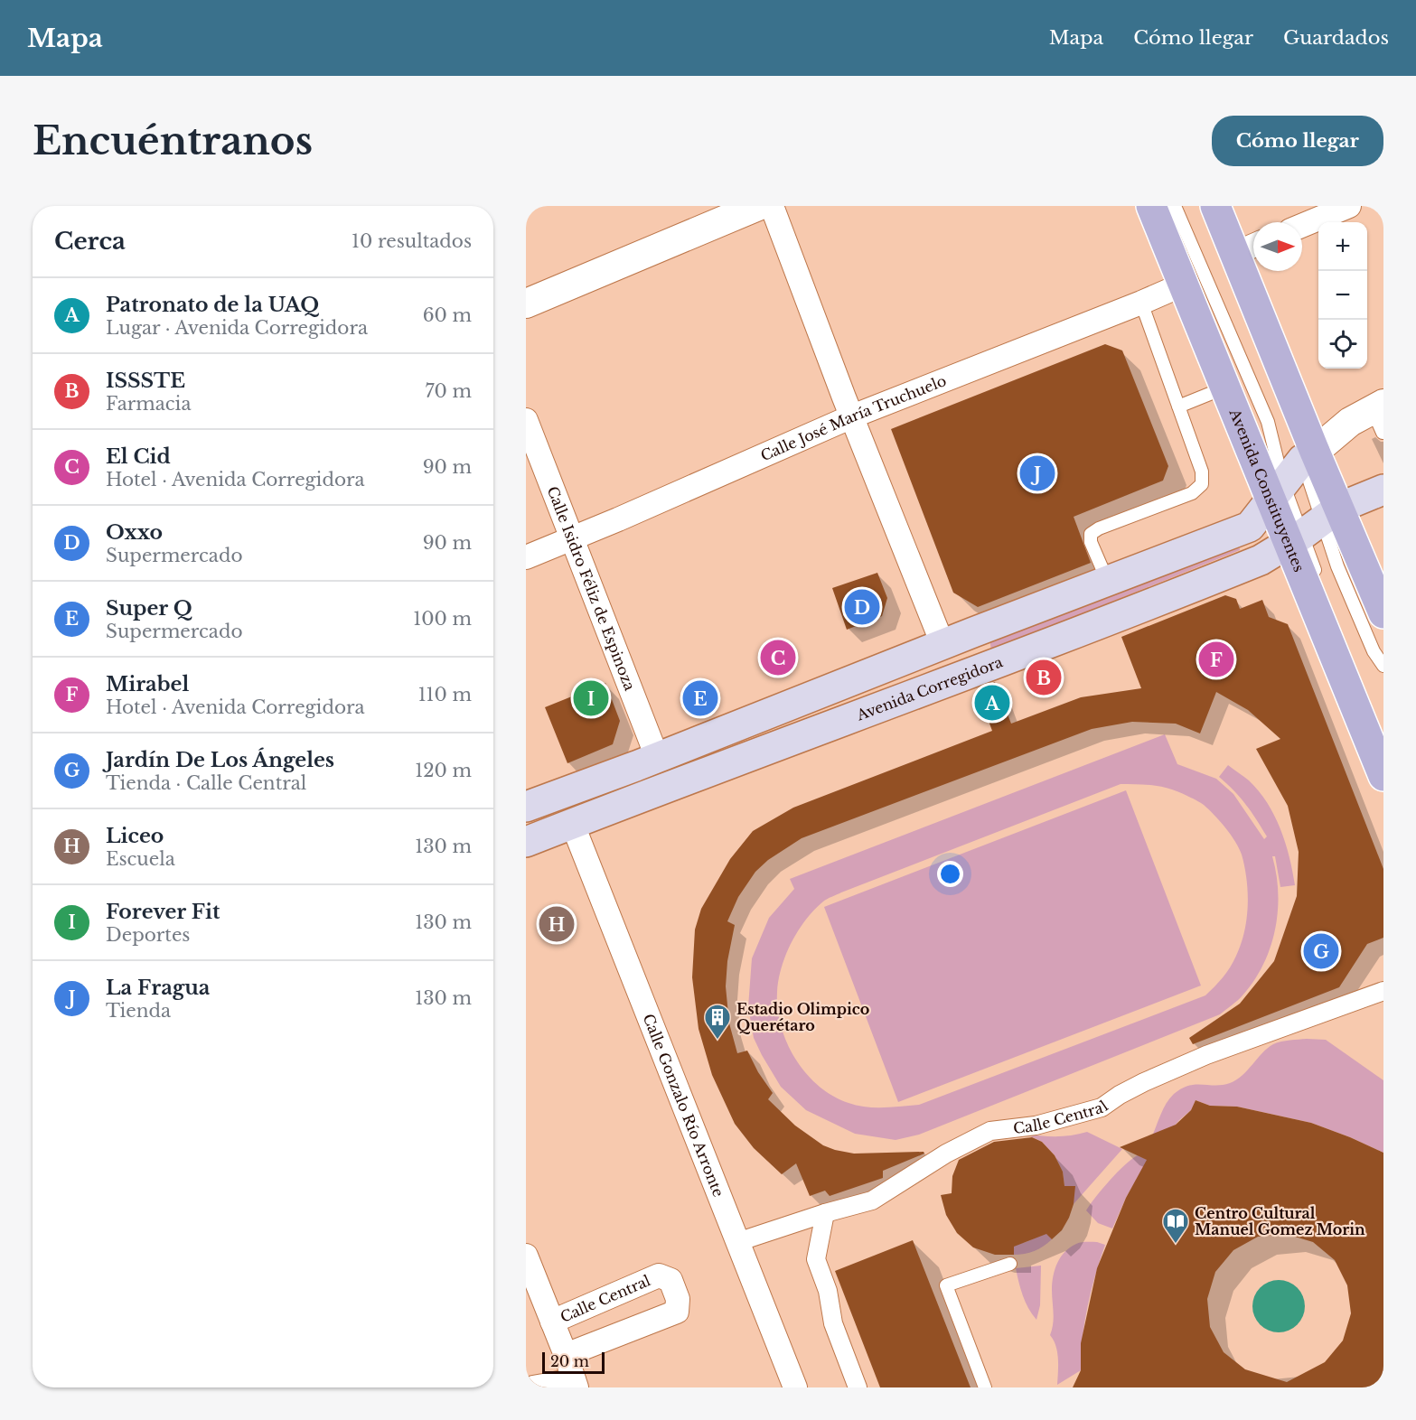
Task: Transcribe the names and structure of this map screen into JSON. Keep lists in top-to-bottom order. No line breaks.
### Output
{"streets":{"main road":["Avenida Constituyentes","Avenida Corregidora"],"street":["Calle José María Truchuelo","Calle Isidro Féliz de Espinoza","Calle Gonzalo Río Arronte","Calle Central"]},"crossings":[["Calle José María Truchuelo","Avenida Constituyentes"],["Calle José María Truchuelo","Calle Isidro Féliz de Espinoza"],["Avenida Constituyentes","Avenida Corregidora"],["Avenida Corregidora","Calle Gonzalo Río Arronte"],["Calle Gonzalo Río Arronte","Calle Central"]],"places":{"building":["Estadio Olimpico Querétaro"],"library":["Centro Cultural Manuel Gomez Morin"]},"scale_bar":"20 m","north":"right","page":{"header":"Mapa","nav":["Mapa","Cómo llegar","Guardados"],"buttons":"Cómo llegar","title":"Encuéntranos","heading":["Cerca","10 resultados"],"map_buttons":["+","−"],"list":[{"mark":"A","name":"Patronato de la UAQ","note":"Lugar · Avenida Corregidora","value":"60 m"},{"mark":"B","name":"ISSSTE","note":"Farmacia","value":"70 m"},{"mark":"C","name":"El Cid","note":"Hotel · Avenida Corregidora","value":"90 m"},{"mark":"D","name":"Oxxo","note":"Supermercado","value":"90 m"},{"mark":"E","name":"Super Q","note":"Supermercado","value":"100 m"},{"mark":"F","name":"Mirabel","note":"Hotel · Avenida Corregidora","value":"110 m"},{"mark":"G","name":"Jardín De Los Ángeles","note":"Tienda · Calle Central","value":"120 m"},{"mark":"H","name":"Liceo","note":"Escuela","value":"130 m"},{"mark":"I","name":"Forever Fit","note":"Deportes","value":"130 m"},{"mark":"J","name":"La Fragua","note":"Tienda","value":"130 m"}],"pins":["J","D","C","F","B","E","I","A","H","G"],"scale":"20 m"}}
